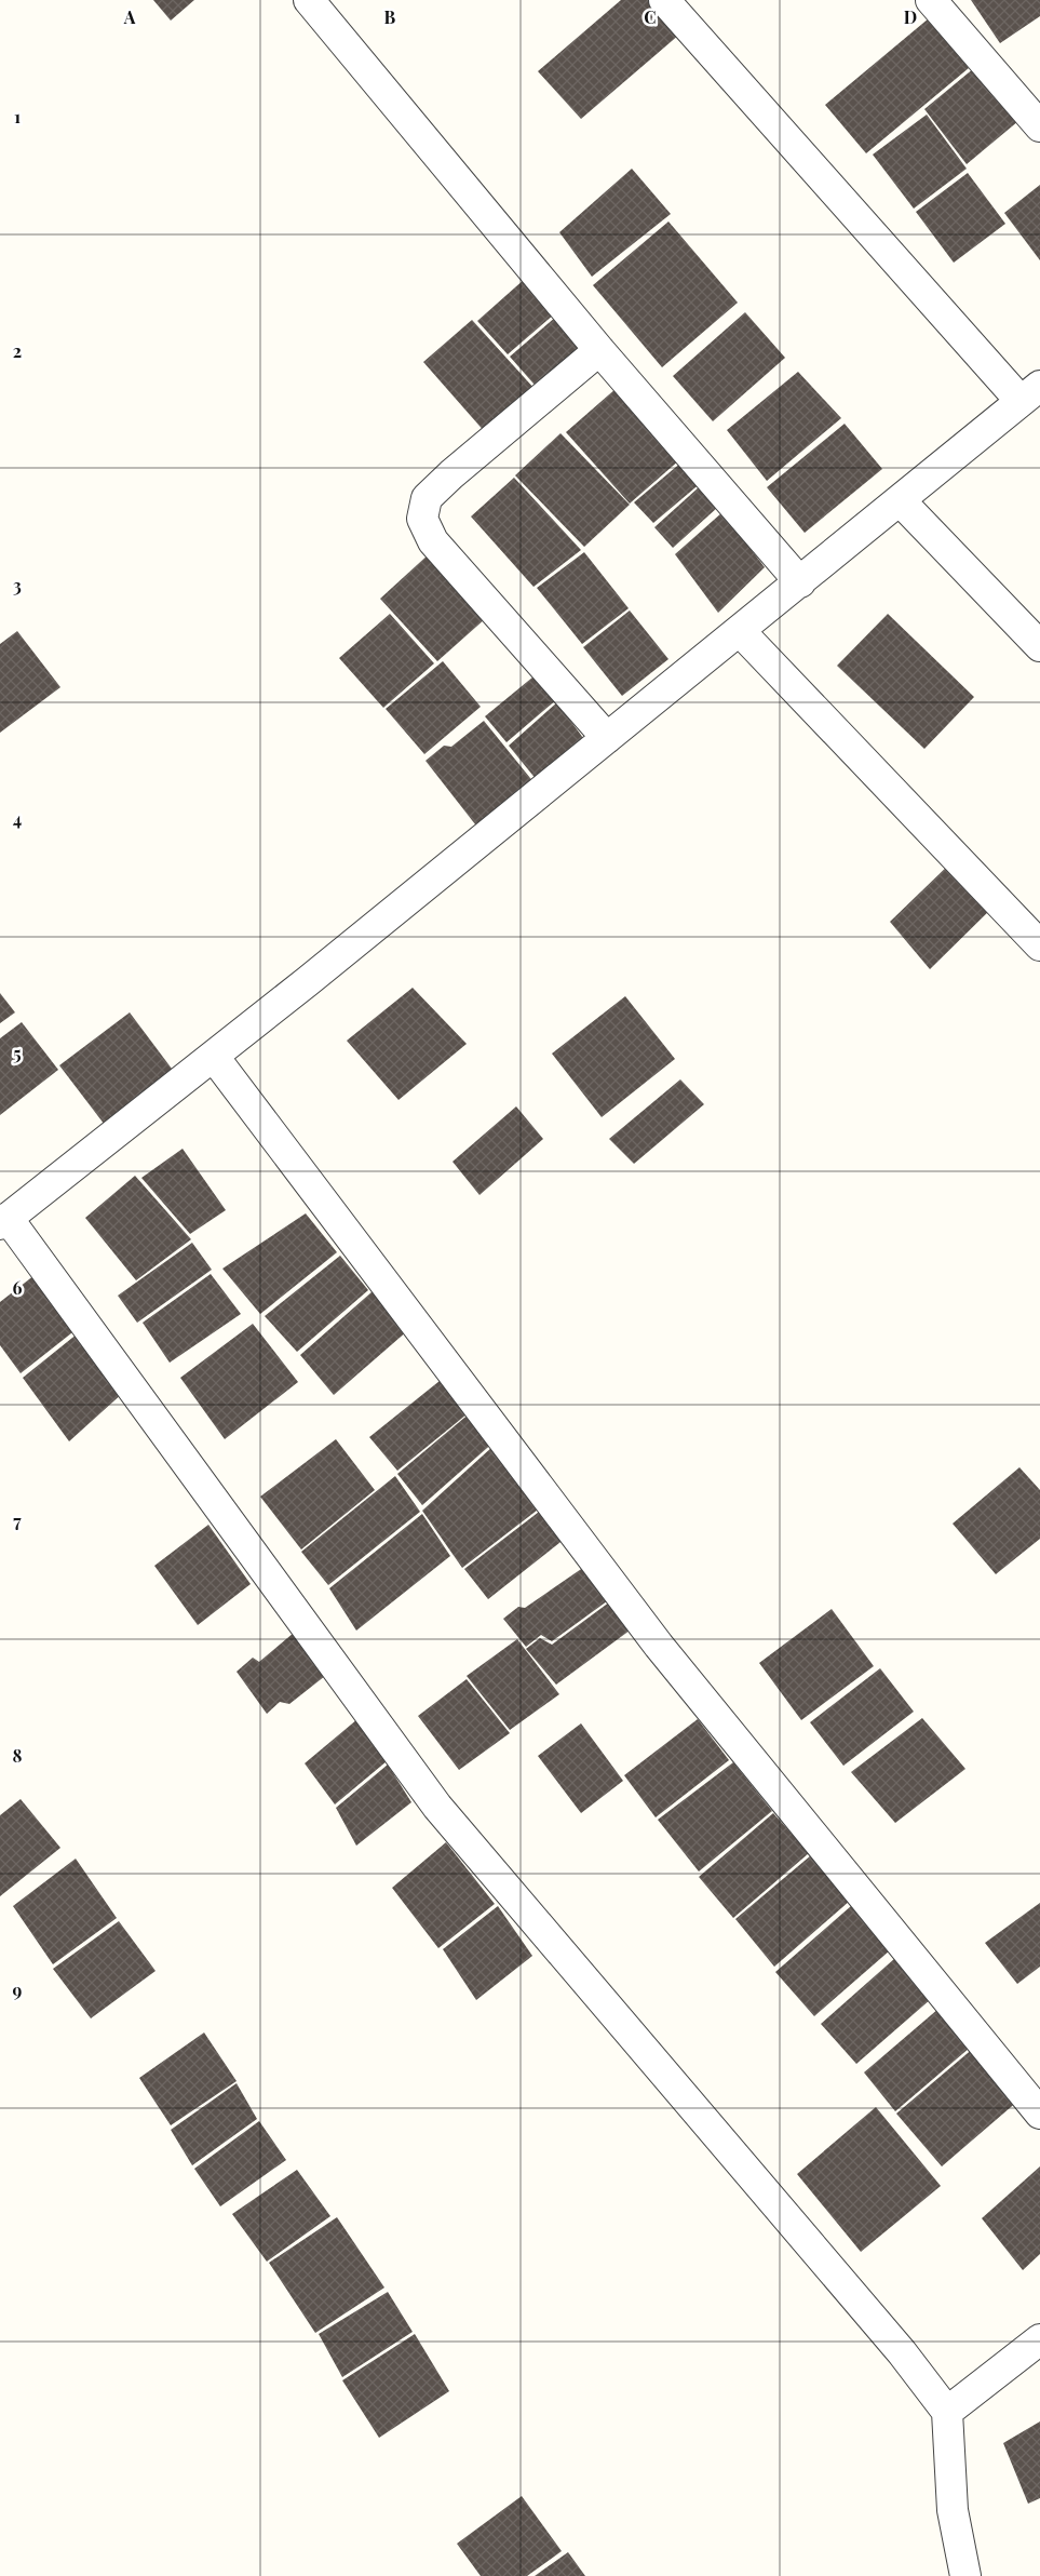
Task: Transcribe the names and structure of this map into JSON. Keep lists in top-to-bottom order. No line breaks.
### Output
{"grid":{"columns":["A","B","C","D"],"rows":["1","2","3","4","5","6","7","8","9"]}}
